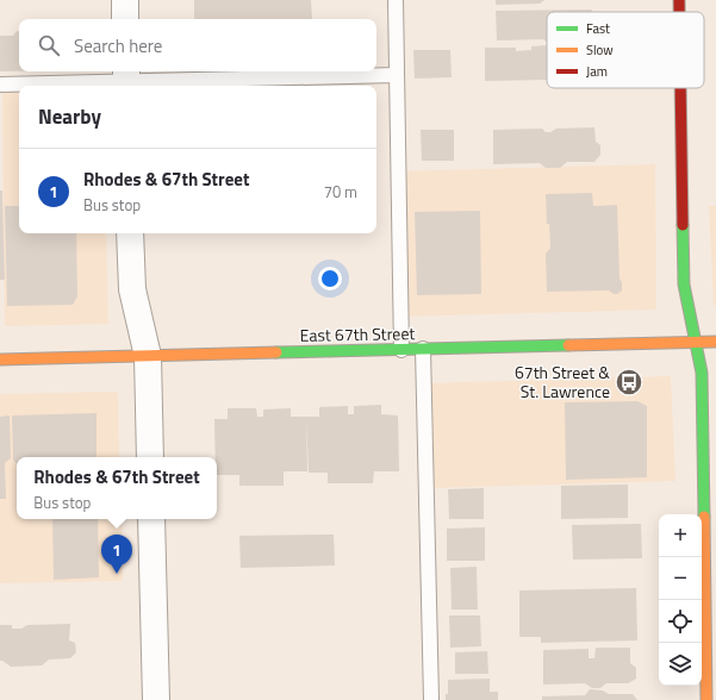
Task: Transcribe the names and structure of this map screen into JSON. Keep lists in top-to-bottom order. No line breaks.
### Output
{"streets":{"street":["East 67th Street"]},"places":{"bus stop":["67th Street & St. Lawrence"]},"legend":["Fast","Slow","Jam"],"page":{"search":"Search here","heading":"Nearby","list":[{"mark":"1","name":"Rhodes & 67th Street","note":"Bus stop","value":"70 m"}],"popup":["Rhodes & 67th Street","Bus stop"],"map_buttons":["+","−"],"pins":"1"}}
